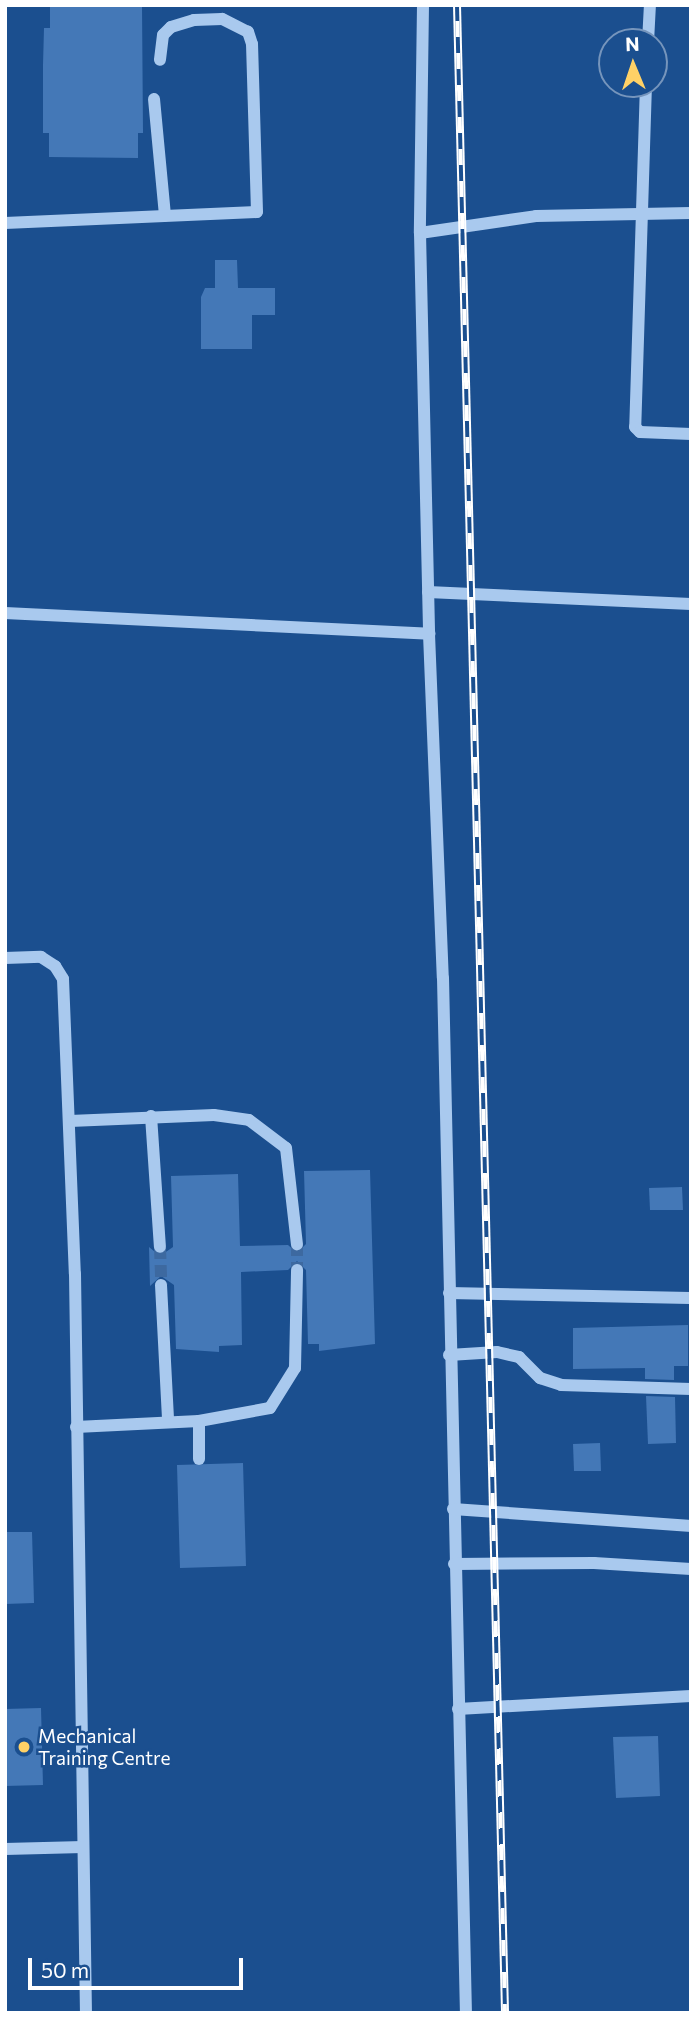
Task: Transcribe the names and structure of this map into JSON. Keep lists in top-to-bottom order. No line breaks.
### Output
{"places":["Mechanical Training Centre"],"scale_bar":"50 m","north":"top"}
